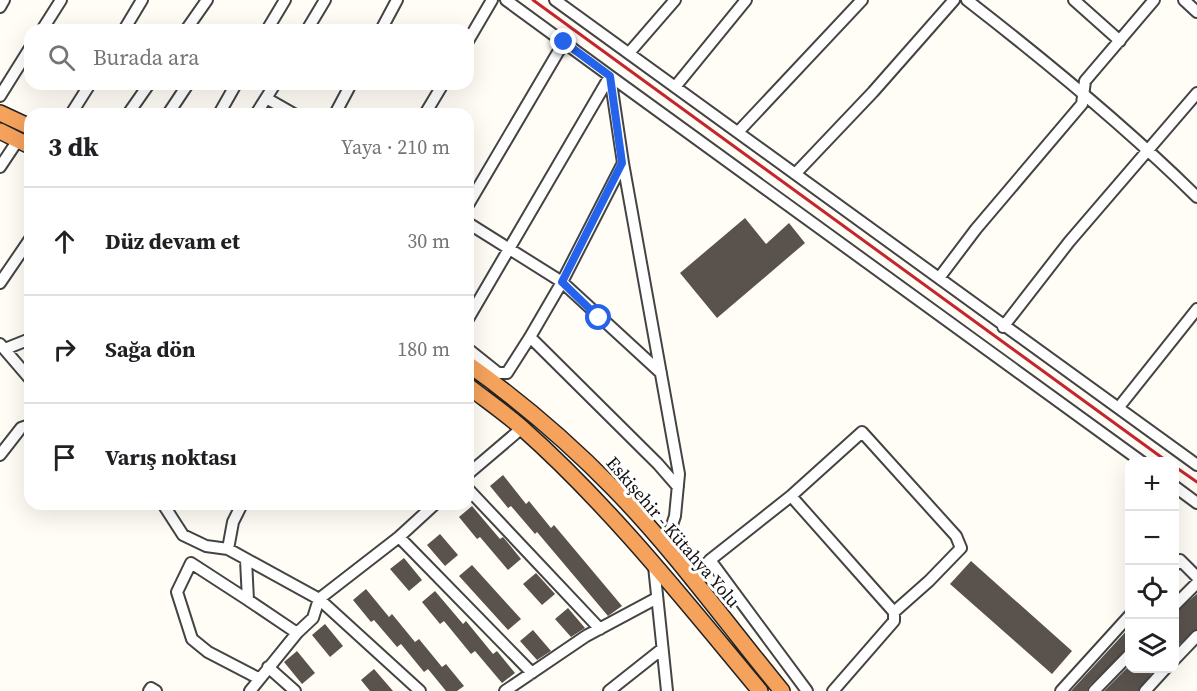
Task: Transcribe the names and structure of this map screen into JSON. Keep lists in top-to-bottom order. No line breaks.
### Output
{"streets":{"highway":["Eskişehir - Kütahya Yolu"]},"page":{"search":"Burada ara","heading":["3 dk","Yaya · 210 m"],"list":[["Düz devam et","30 m"],["Sağa dön","180 m"],"Varış noktası"],"map_buttons":["+","−"]}}
